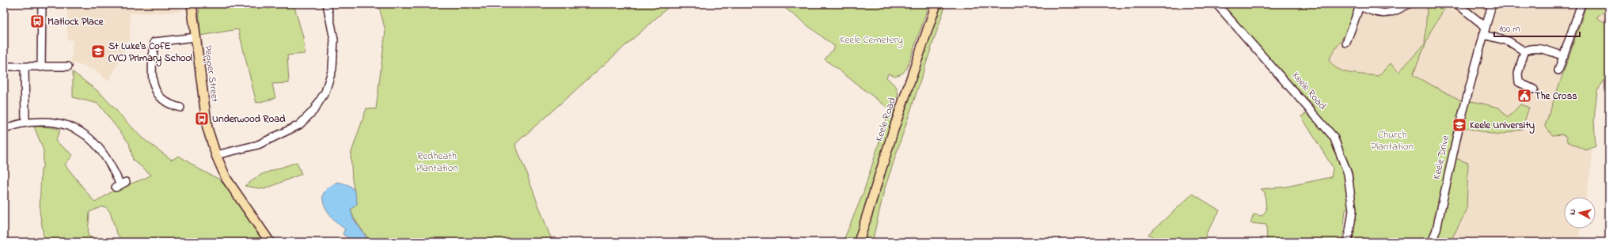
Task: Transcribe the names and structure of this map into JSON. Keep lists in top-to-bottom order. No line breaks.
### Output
{"streets":{"main road":["Pepper Street","Keele Road"],"street":["Keele Drive"]},"parks":["Keele Cemetery","Church Plantation","Redheath Plantation"],"places":{"bus stop":["Matlock Place","Underwood Road"],"school or university":["St Luke's CofE (VC) Primary School","Keele University"],"public building":["The Cross"]},"scale_bar":"100 m","north":"left"}
